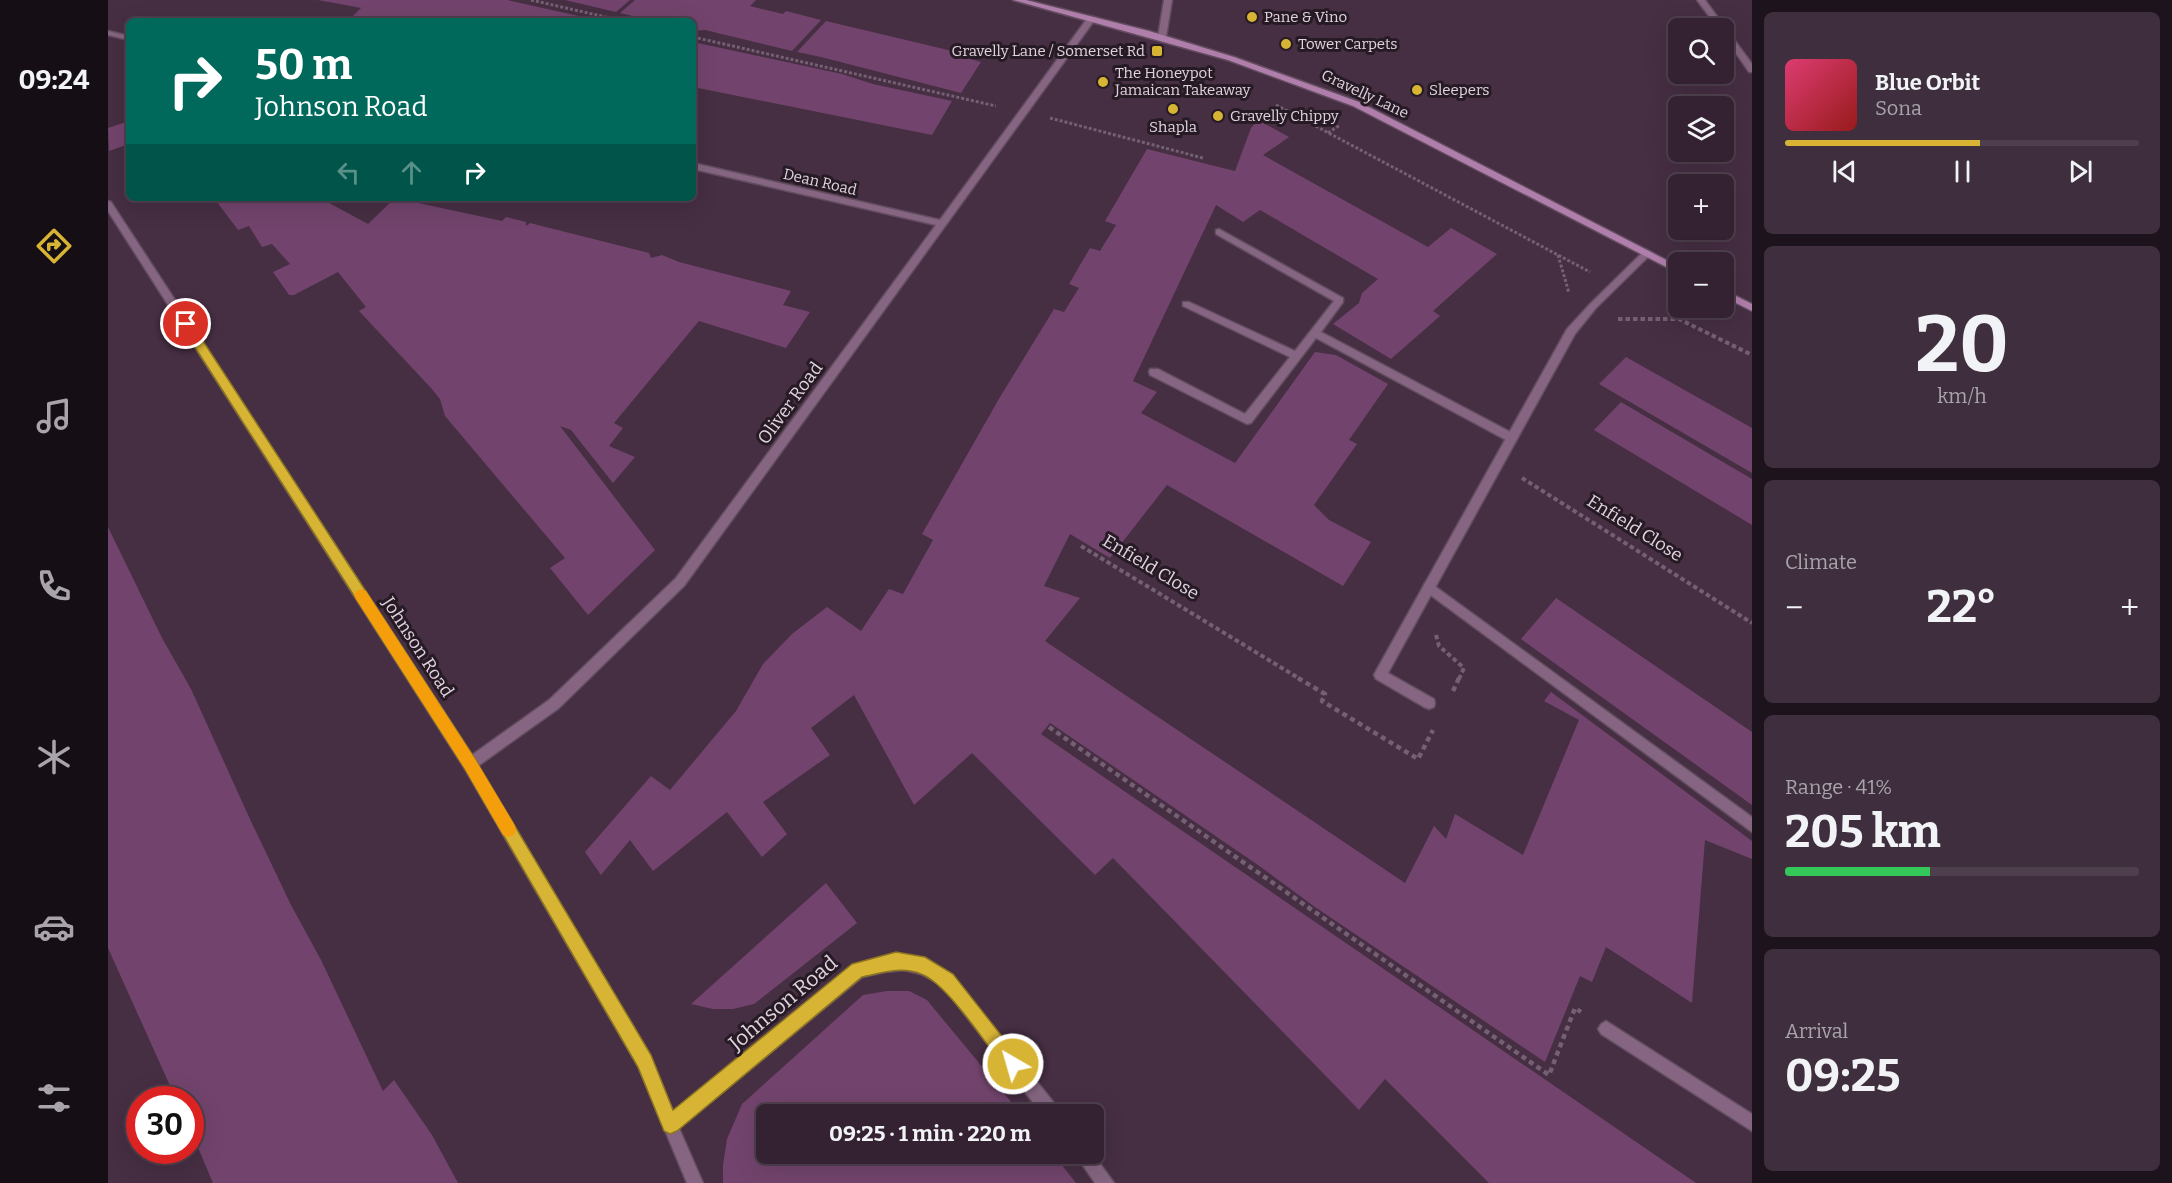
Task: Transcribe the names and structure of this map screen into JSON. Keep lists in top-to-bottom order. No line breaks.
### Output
{"streets":{"main road":["Gravelly Lane"],"street":["Dean Road","Oliver Road","Johnson Road"],"path":["Enfield Close"]},"crossings":[["Gravelly Lane","Oliver Road"],["Dean Road","Oliver Road"],["Oliver Road","Johnson Road"]],"places":{"other":["Pane & Vino","Tower Carpets","The Honeypot Jamaican Takeaway","Sleepers","Shapla","Gravelly Chippy"],"transit":["Gravelly Lane / Somerset Rd"]},"page":{"tabs":"09:24","map_buttons":["+","−"],"turn":["50 m","Johnson Road"],"song":["Blue Orbit","Sona"],"tile":[["20","km/h"],"Climate",["Range · 41%","205 km"],["Arrival","09:25"]],"heat":["−","22°","+"],"limit":"30","trip":"09:25 · 1 min · 220 m"}}
